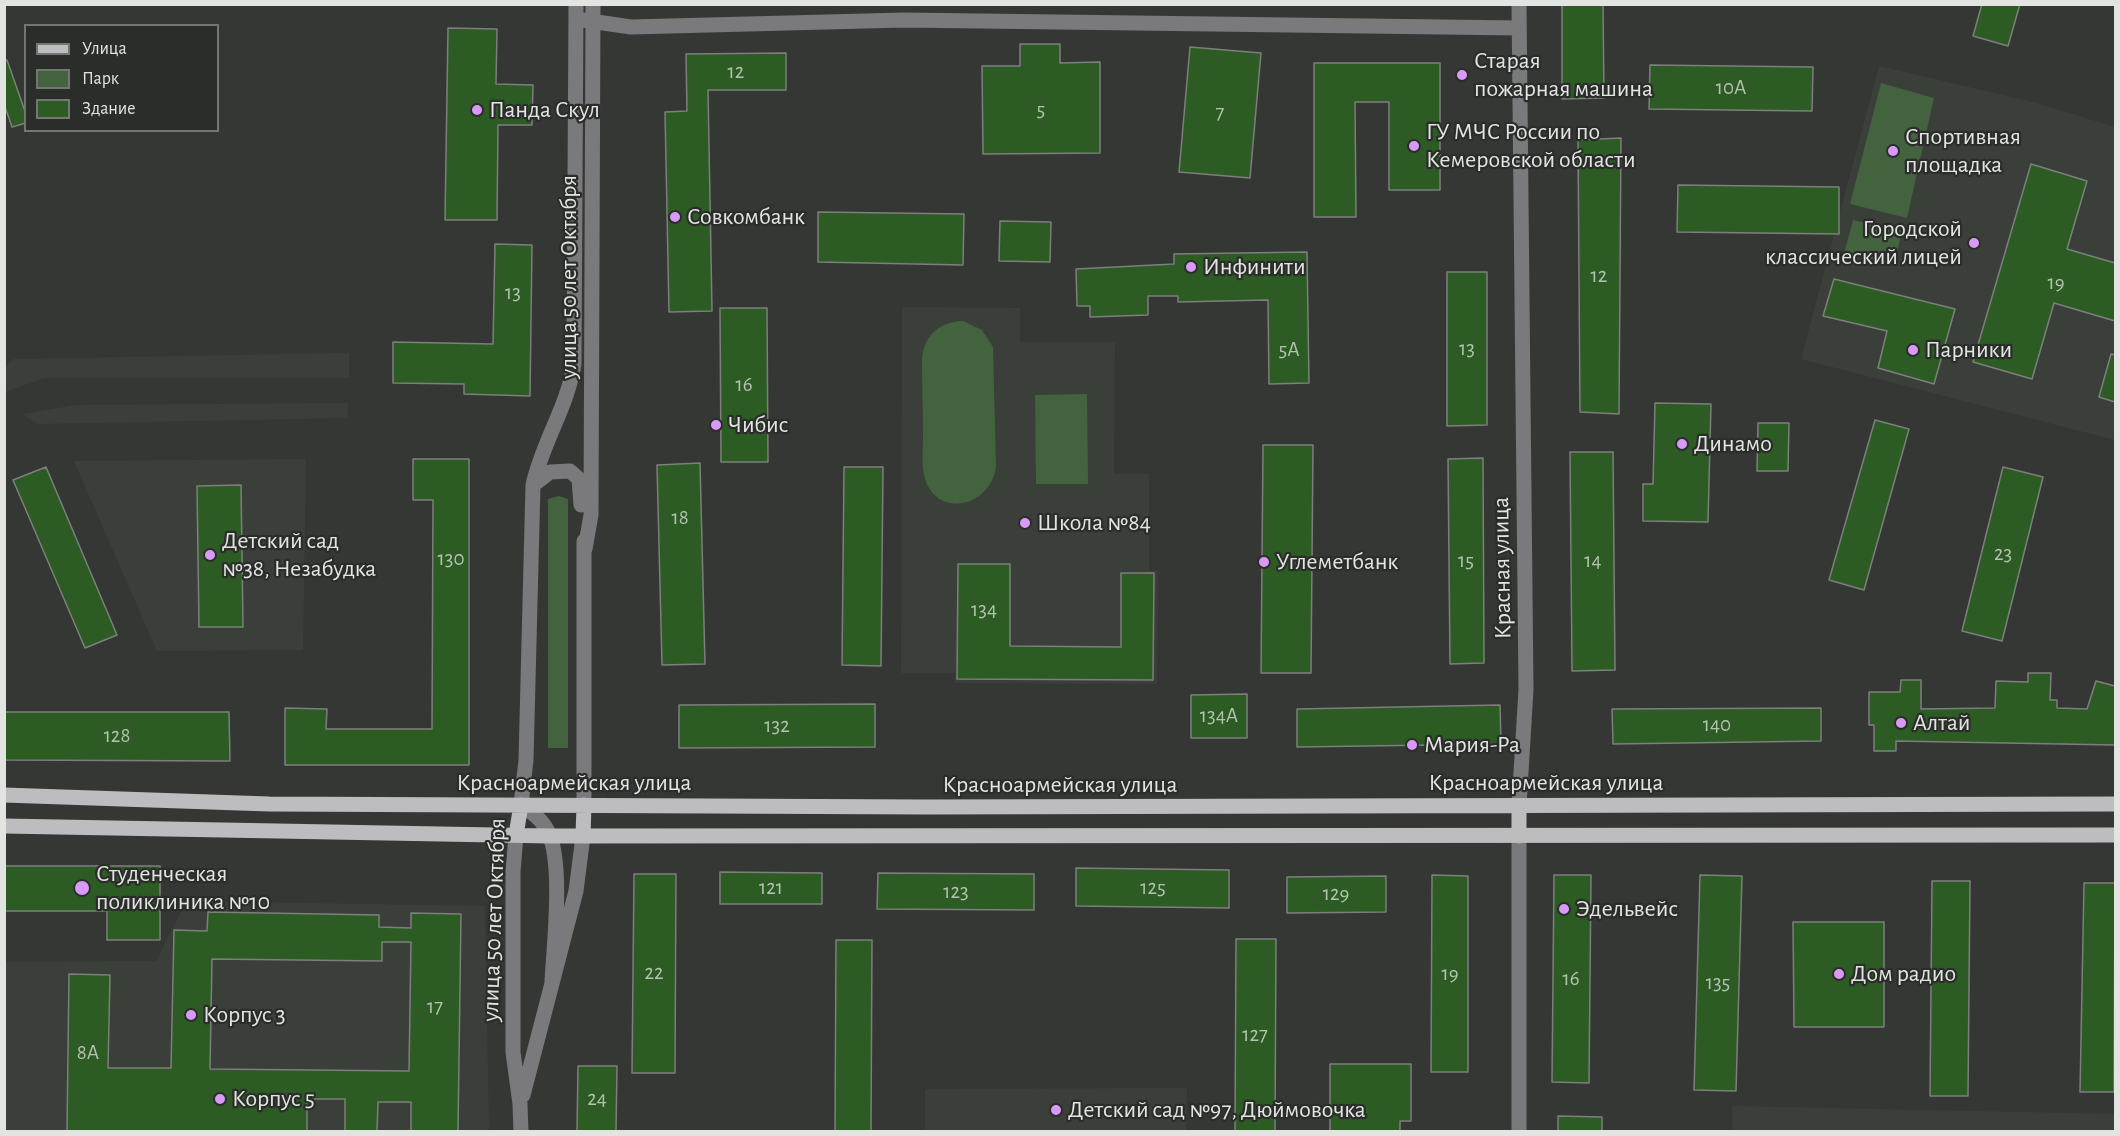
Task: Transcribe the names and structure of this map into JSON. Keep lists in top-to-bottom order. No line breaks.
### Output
{"streets":{"main road":["улица 50 лет Октября","Красная улица","Красноармейская улица"]},"crossings":[["улица 50 лет Октября","Красноармейская улица"],["Красная улица","Красноармейская улица"]],"places":["Старая пожарная машина","Панда Скул","ГУ МЧС России по Кемеровской области","Спортивная площадка","Совкомбанк","Городской классический лицей","Инфинити","Парники","Чибис","Динамо","Школа №84","Детский сад №38, Незабудка","Углеметбанк","Алтай","Мария-Ра","Студенческая поликлиника №10","Эдельвейс","Дом радио","Корпус 3","Корпус 5","Детский сад №97, Дюймовочка"],"house_numbers":["12","10А","5","7","12","19","13","13","5А","16","18","23","130","15","14","134","134А","140","132","128","121","125","123","129","22","19","16","135","17","127","8А","24"],"legend":["Улица","Парк","Здание"]}
